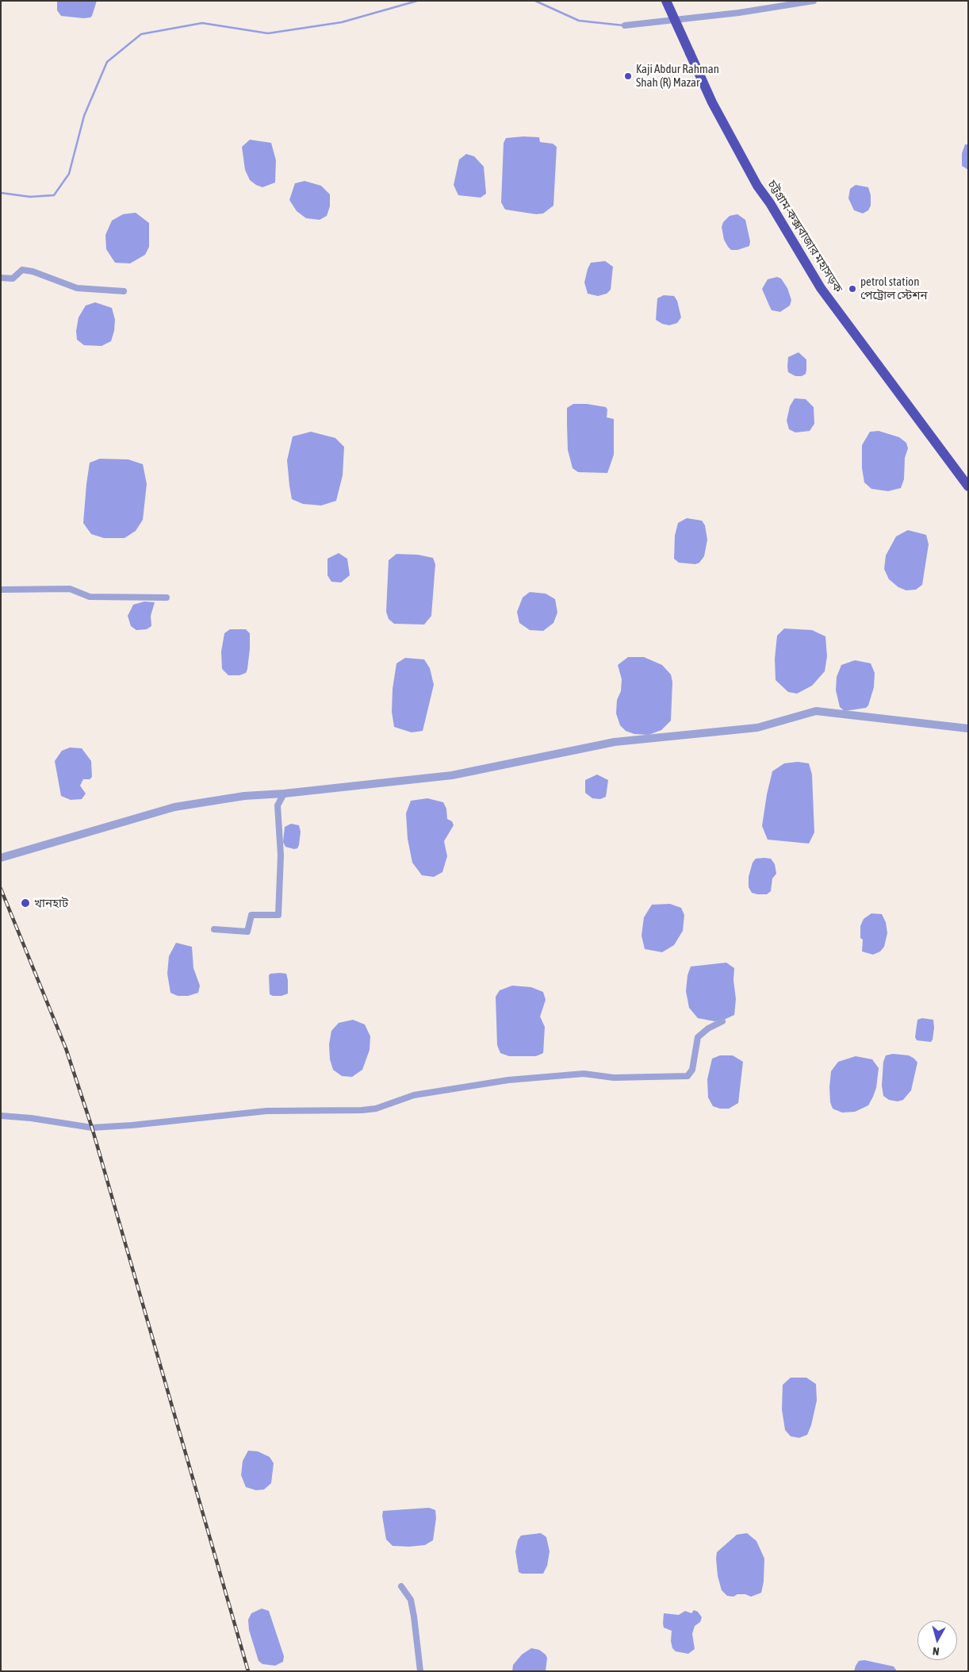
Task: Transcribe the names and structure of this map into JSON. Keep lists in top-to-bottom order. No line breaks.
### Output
{"streets":{"highway":["চট্টগ্রাম-কক্সবাজার মহাসড়ক"]},"places":["Kaji Abdur Rahman Shah (R) Mazar","petrol station পেট্রোল স্টেশন","খানহাট"],"north":"bottom"}
